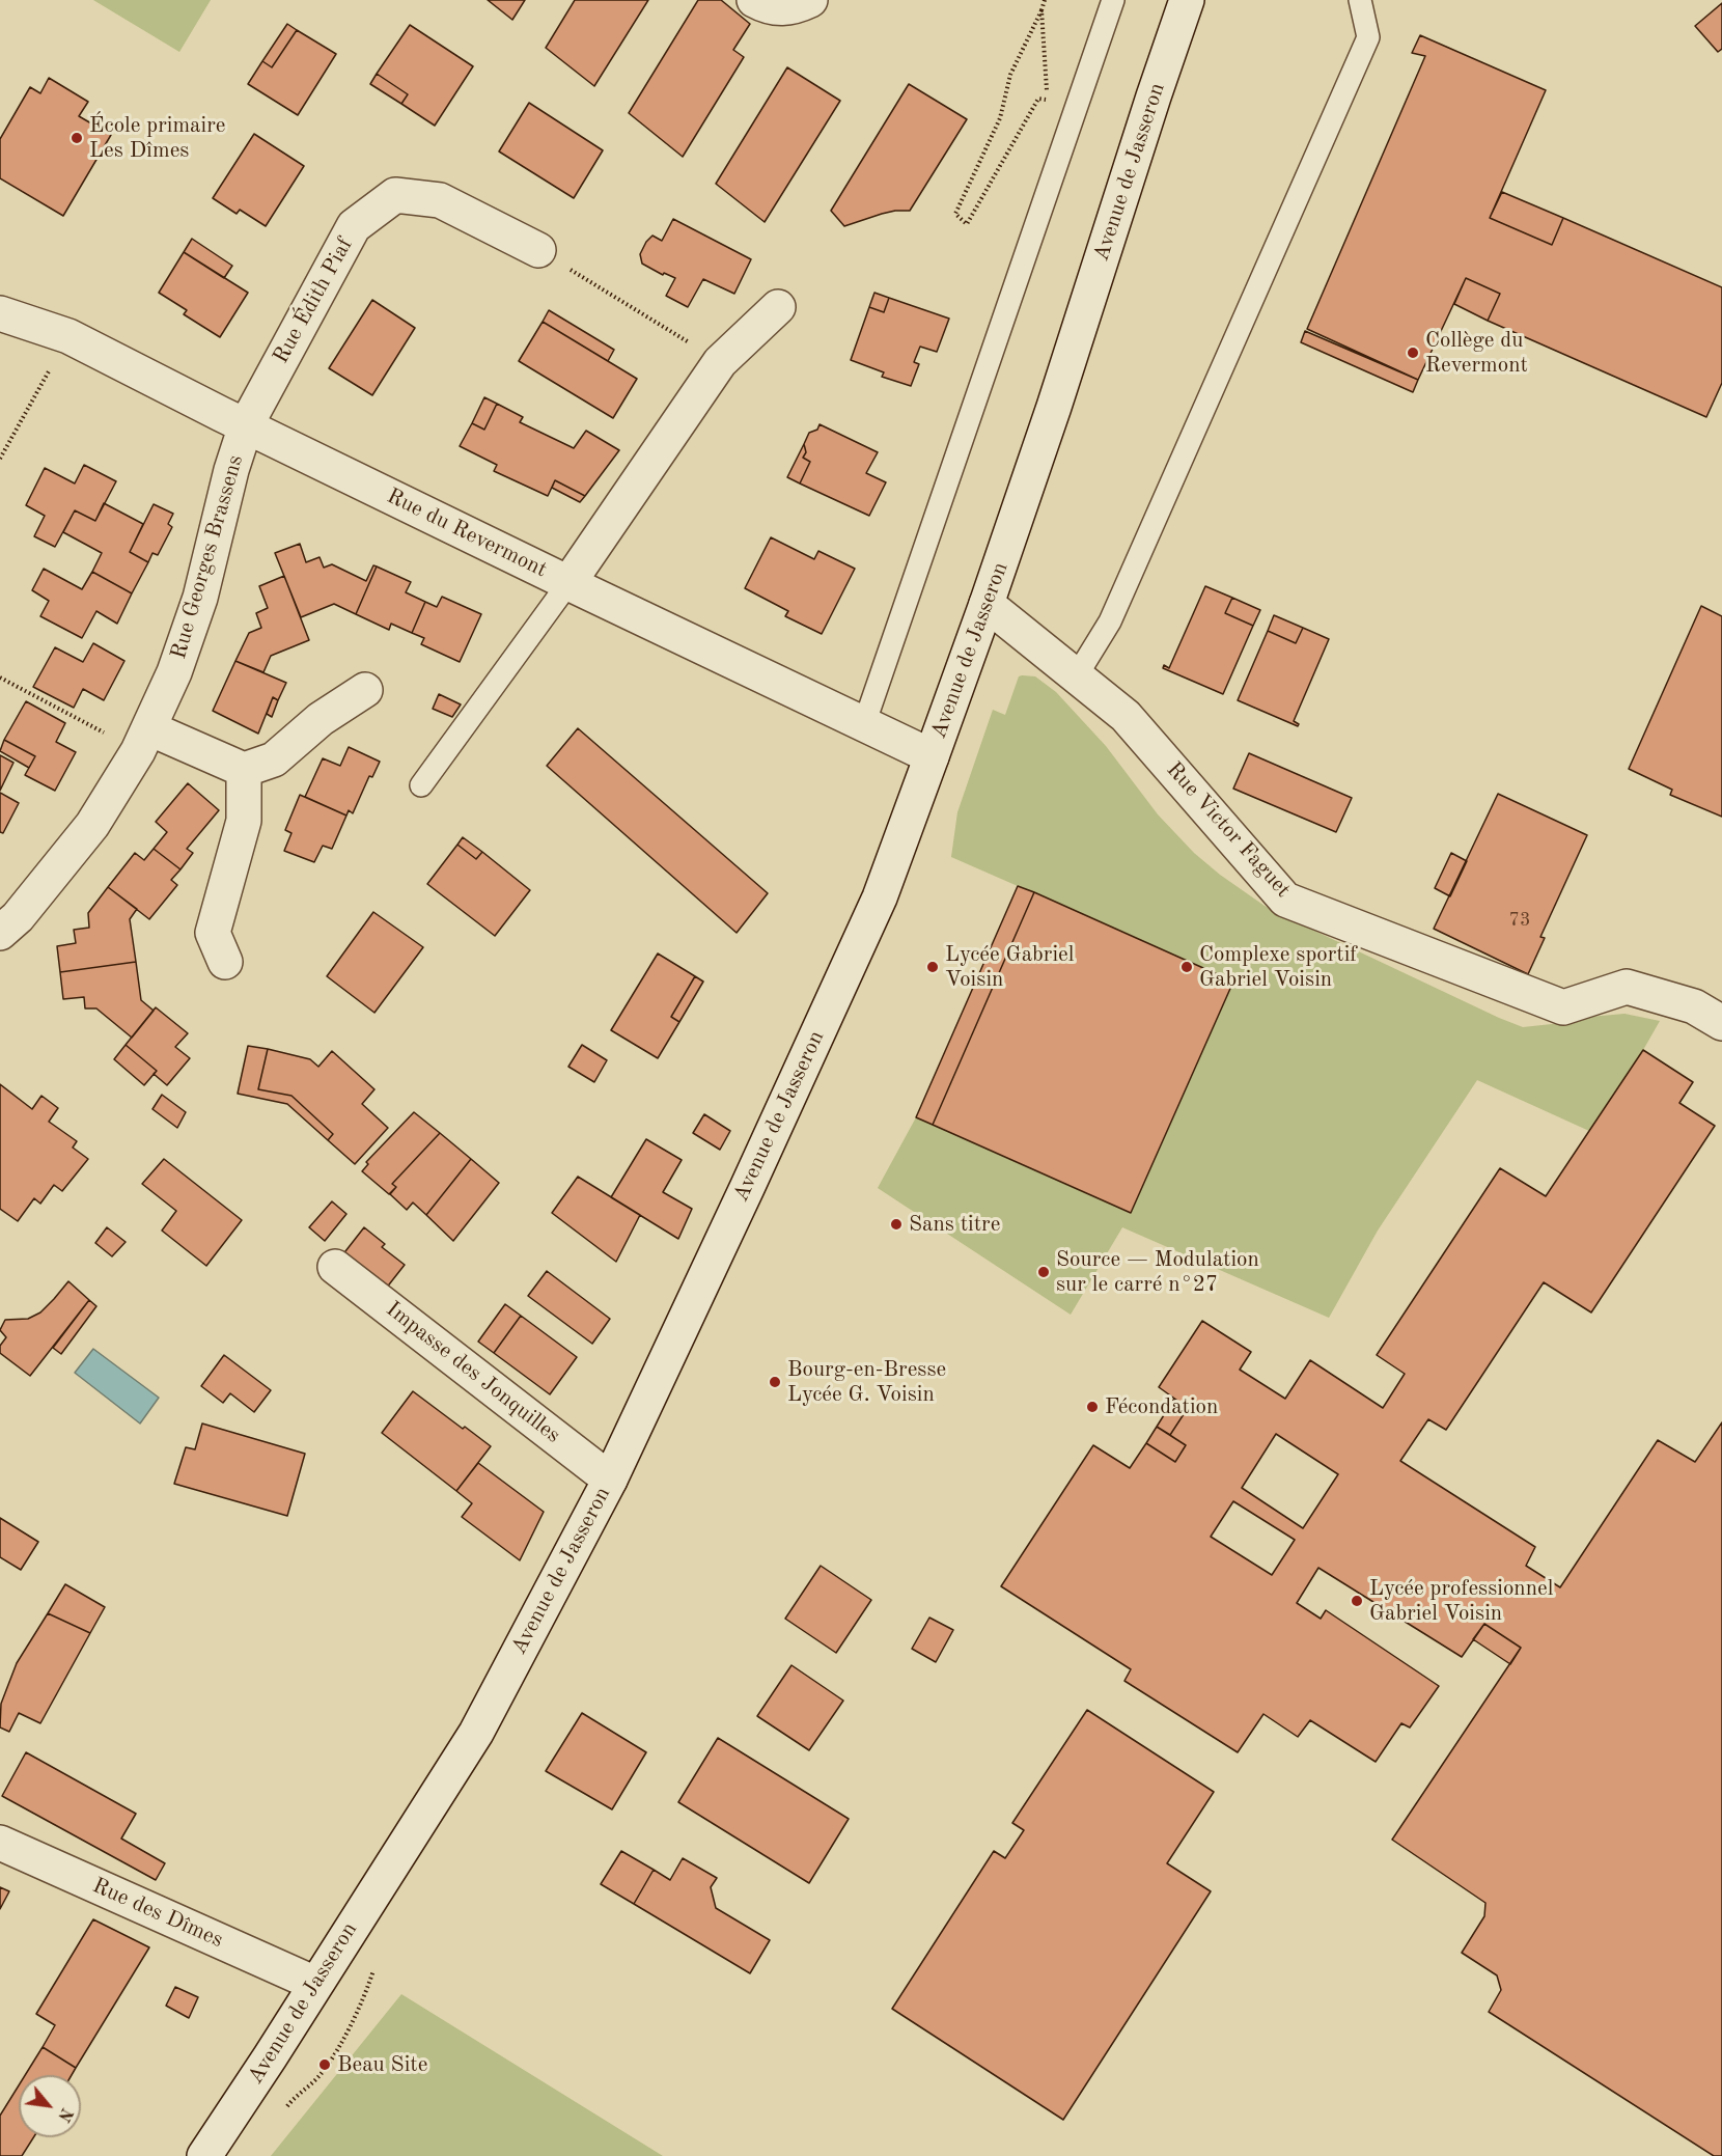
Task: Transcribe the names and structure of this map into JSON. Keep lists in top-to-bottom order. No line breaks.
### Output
{"streets":{"street":["Avenue de Jasseron","Rue Édith Piaf","Rue du Revermont","Rue Georges Brassens","Rue Victor Faguet","Impasse des Jonquilles","Rue des Dîmes"]},"crossings":[["Avenue de Jasseron","Rue du Revermont"],["Avenue de Jasseron","Rue Victor Faguet"],["Avenue de Jasseron","Impasse des Jonquilles"],["Avenue de Jasseron","Rue des Dîmes"],["Rue Édith Piaf","Rue du Revermont"],["Rue Édith Piaf","Rue Georges Brassens"],["Rue du Revermont","Rue Georges Brassens"]],"places":["École primaire Les Dîmes","Collège du Revermont","Lycée Gabriel Voisin","Complexe sportif Gabriel Voisin","Sans titre","Source — Modulation sur le carré n°27","Bourg-en-Bresse Lycée G. Voisin","Fécondation","Lycée professionnel Gabriel Voisin","Beau Site"],"house_numbers":["73"],"north":"bottom right"}
